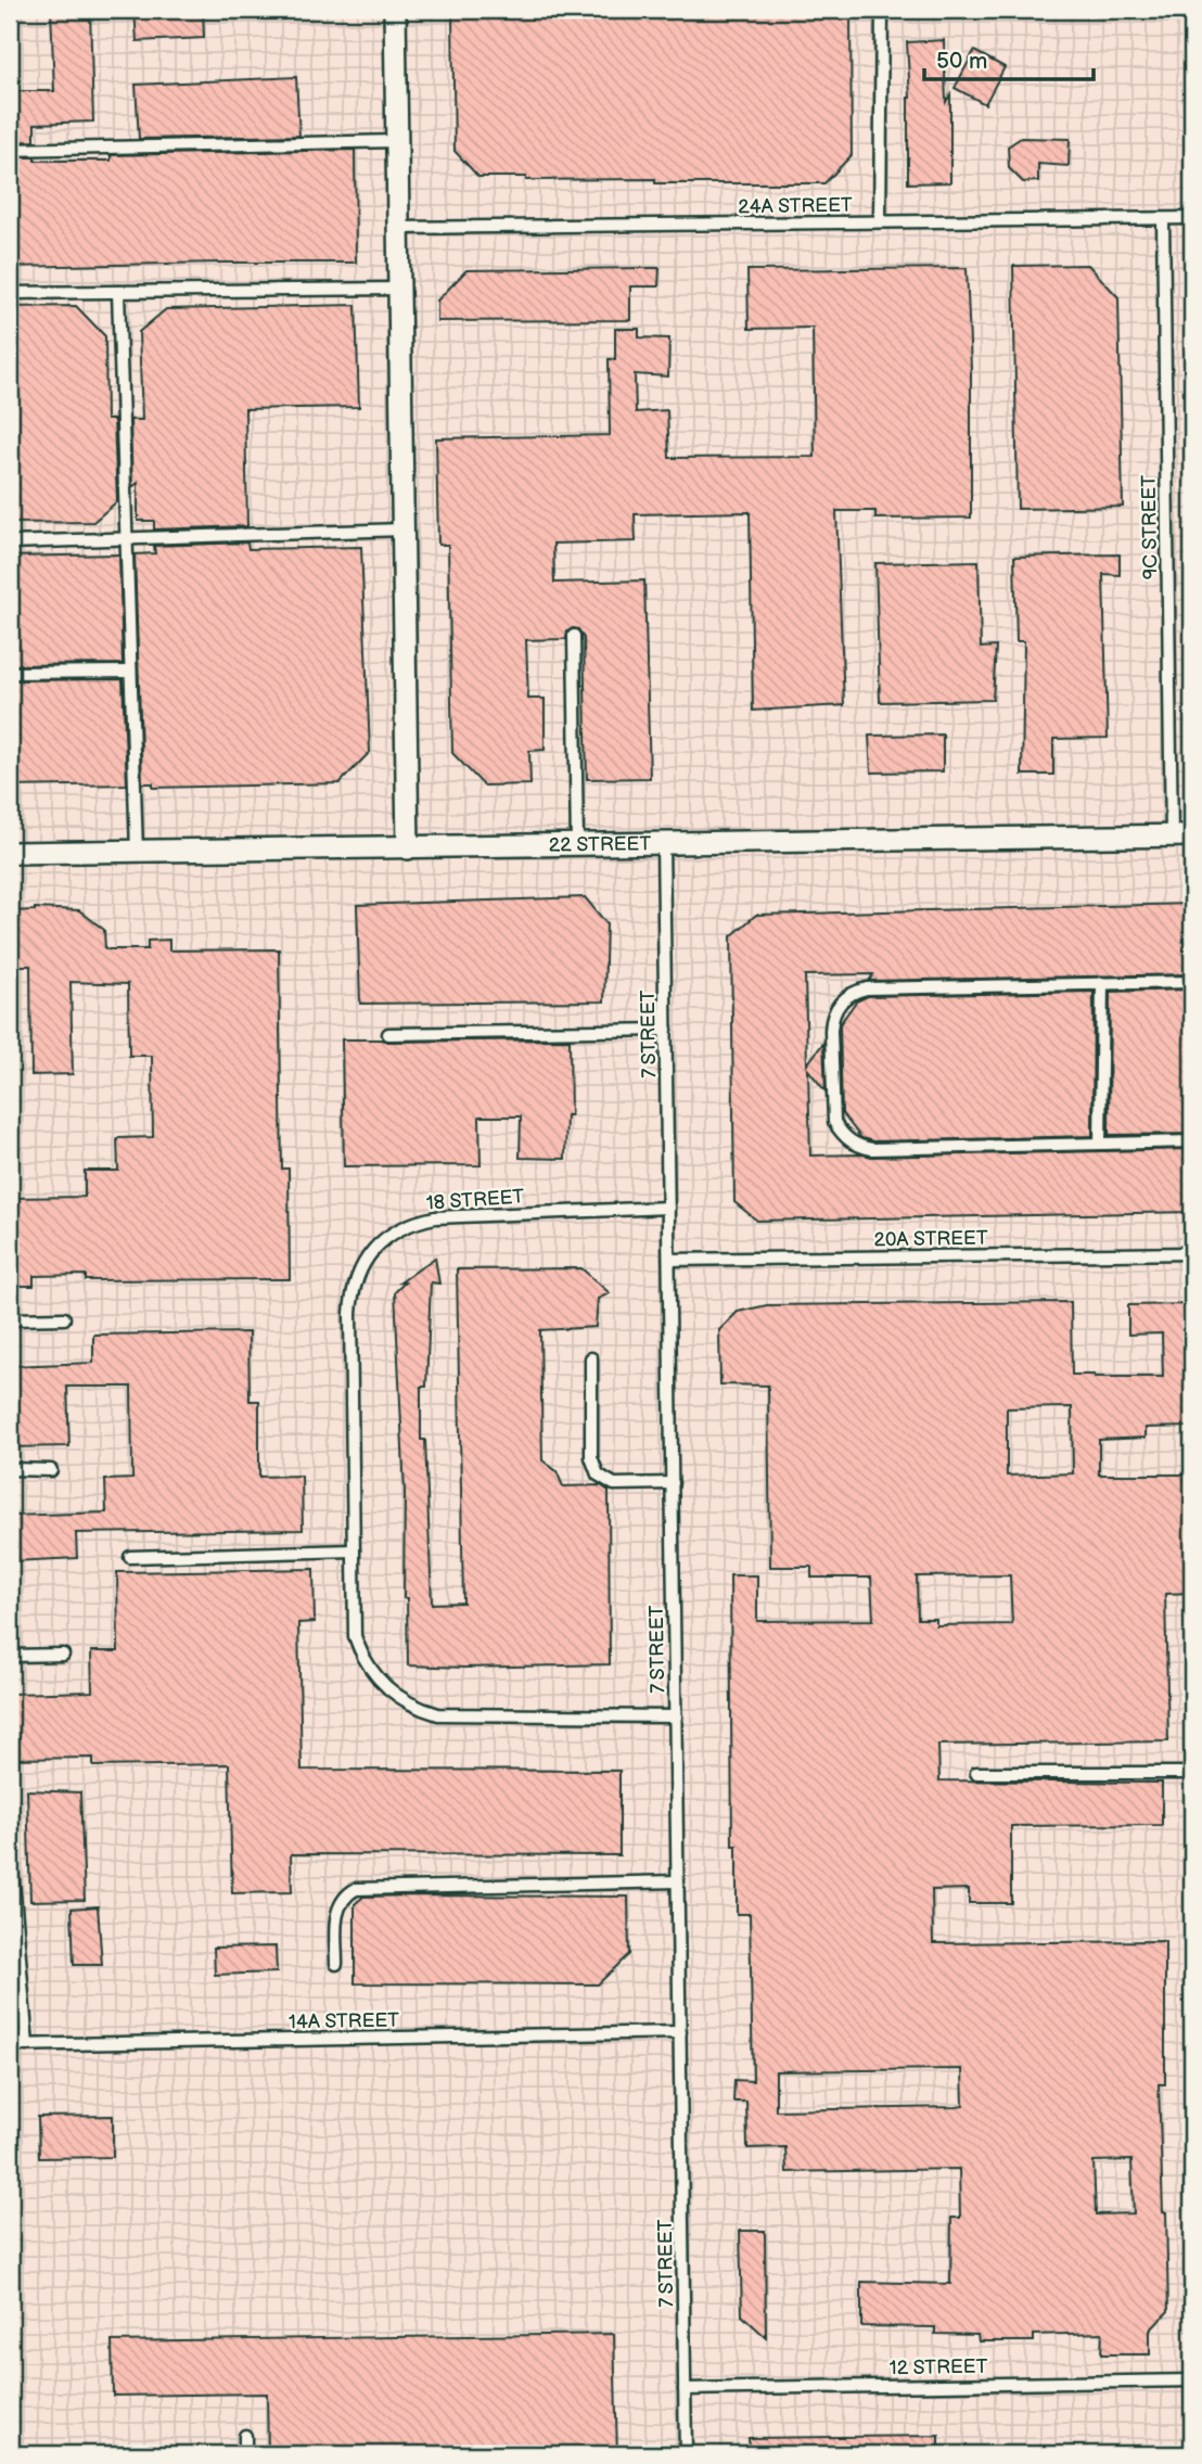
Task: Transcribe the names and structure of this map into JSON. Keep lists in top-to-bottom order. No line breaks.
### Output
{"streets":{"street":["22 STREET"],"lane":["24A STREET","9C STREET","7 STREET","18 STREET","20A STREET","14A STREET","12 STREET"]},"crossings":[["24A STREET","9C STREET"],["9C STREET","22 STREET"],["22 STREET","7 STREET"],["7 STREET","18 STREET"],["7 STREET","20A STREET"],["7 STREET","14A STREET"],["7 STREET","12 STREET"]],"scale_bar":"50 m"}
